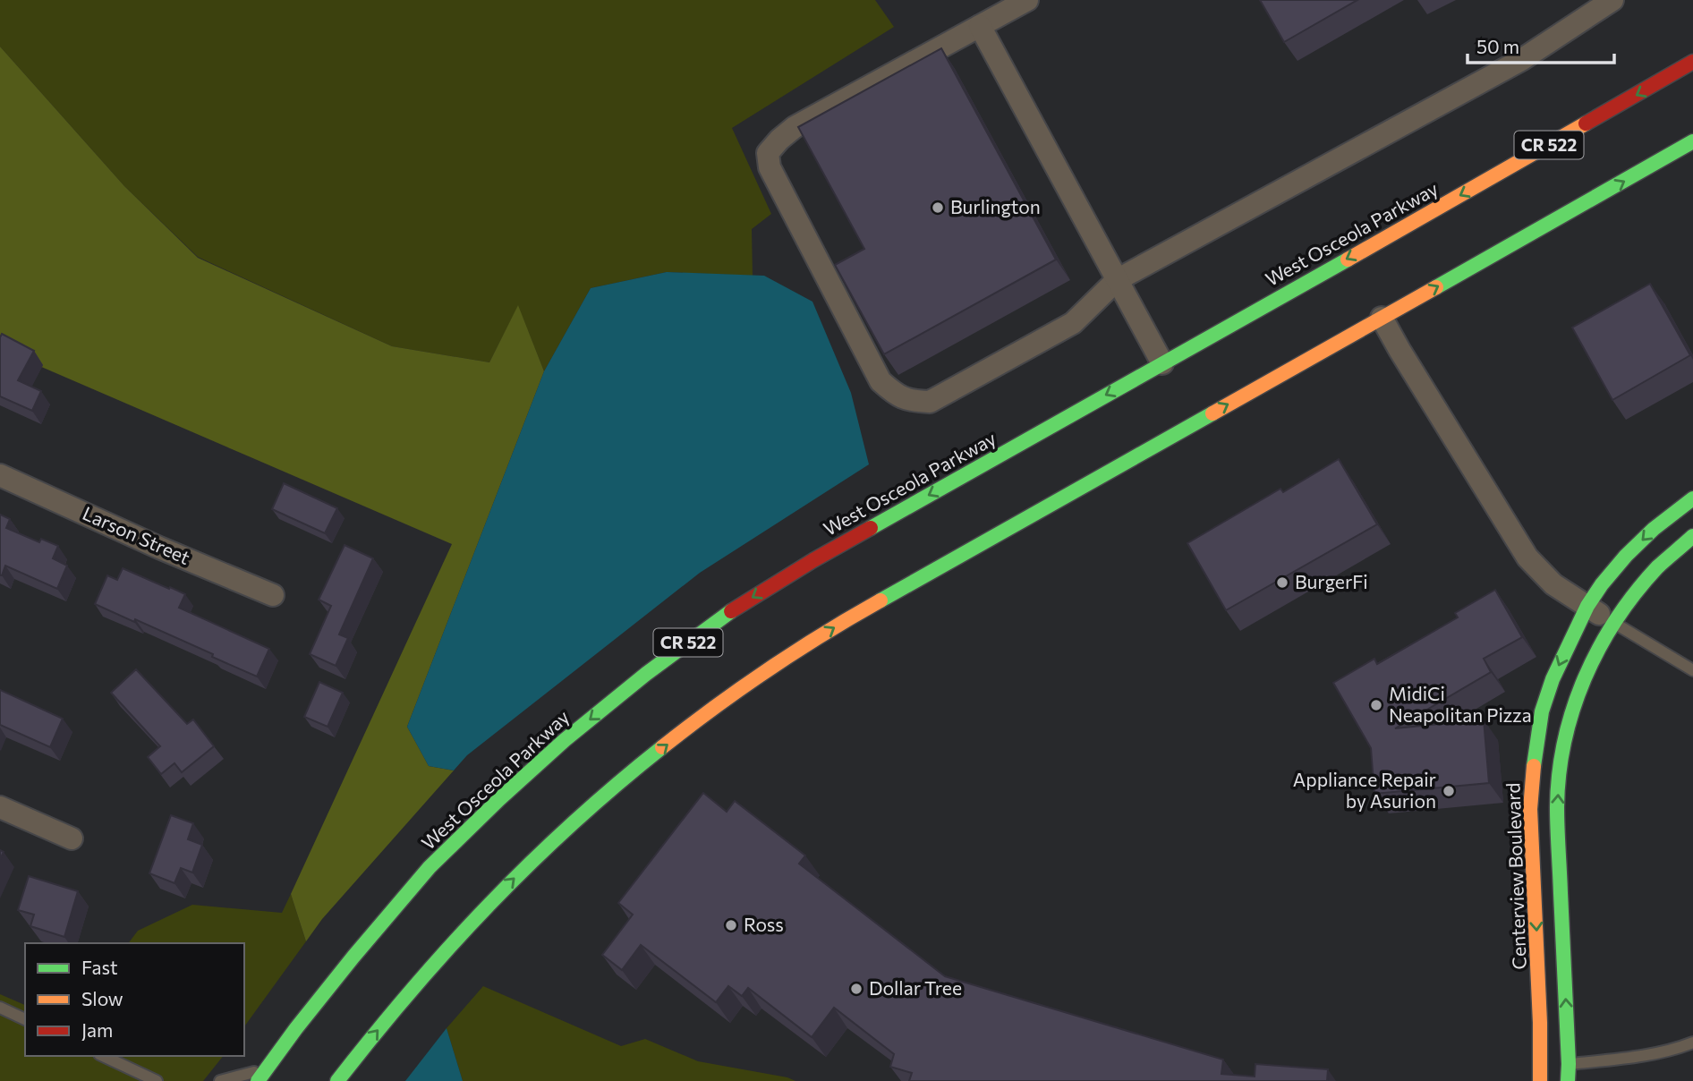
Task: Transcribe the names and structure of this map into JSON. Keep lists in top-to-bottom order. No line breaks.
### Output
{"streets":{"main road":["CR 522","West Osceola Parkway","Centerview Boulevard"],"street":["Larson Street"]},"places":["Burlington","BurgerFi","MidiCi Neapolitan Pizza","Appliance Repair by Asurion","Ross","Dollar Tree"],"legend":["Fast","Slow","Jam"],"scale_bar":"50 m"}
